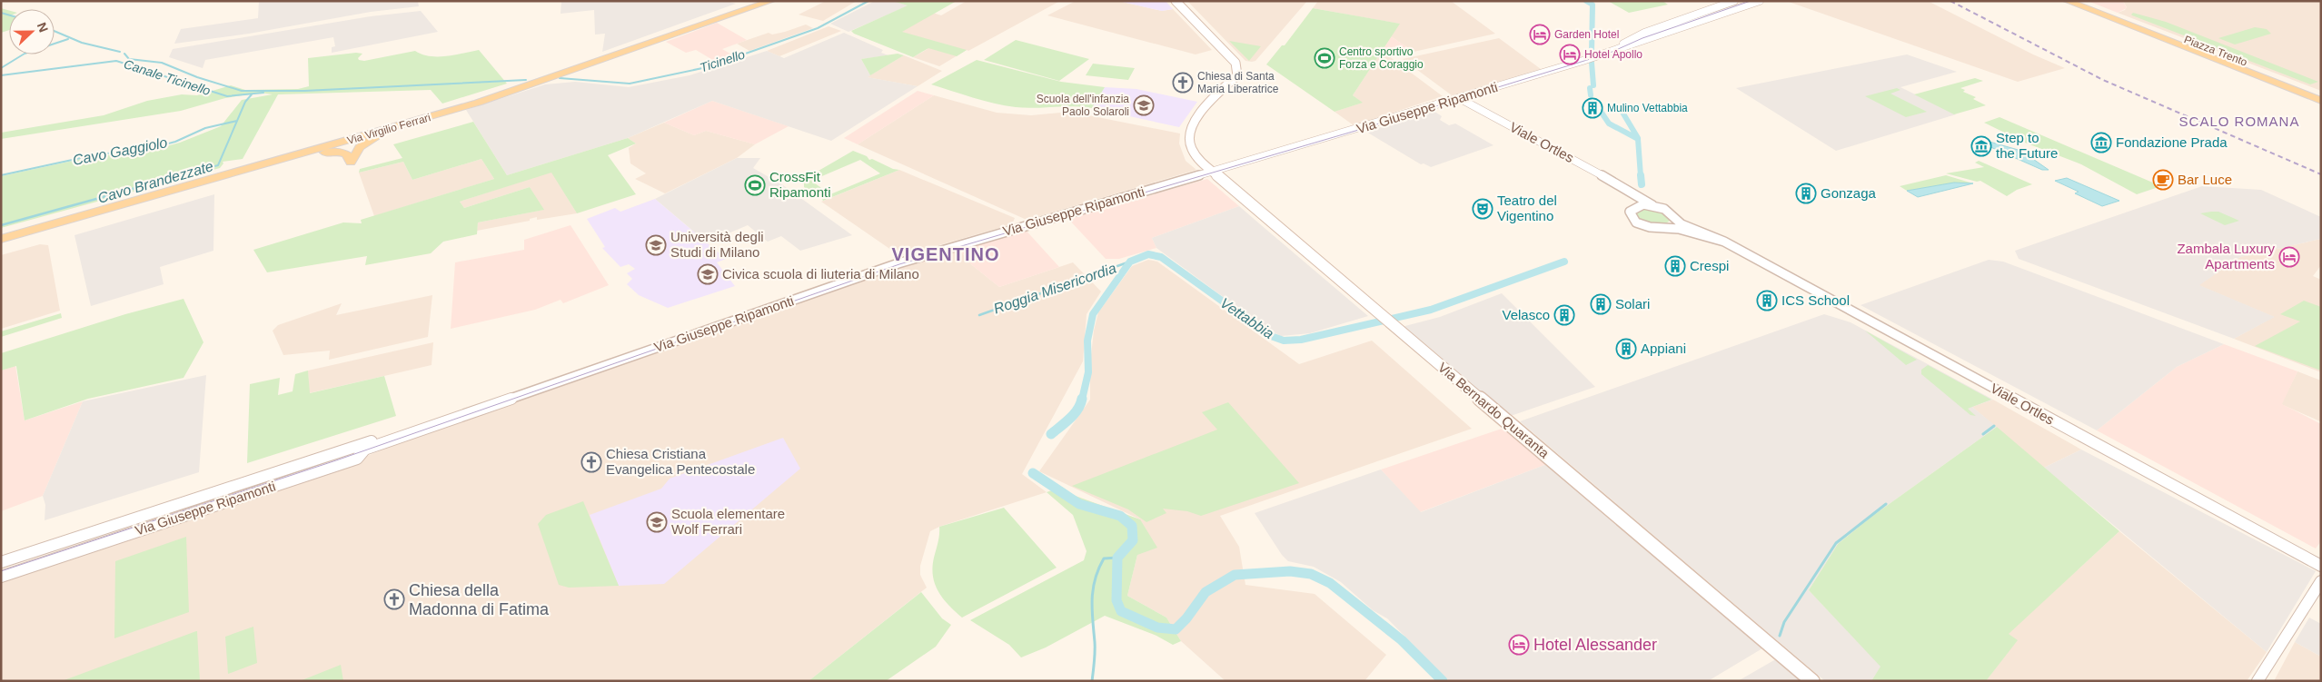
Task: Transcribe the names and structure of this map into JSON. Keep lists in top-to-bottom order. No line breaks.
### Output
{"streets":{"main road":["Piazza Trento","Via Virgilio Ferrari","Via Bernardo Quaranta"],"street":["Via Giuseppe Ripamonti","Viale Ortles"]},"crossings":[["Via Giuseppe Ripamonti","Viale Ortles"],["Via Giuseppe Ripamonti","Via Bernardo Quaranta"]],"districts":["SCALO ROMANA","VIGENTINO"],"water":["Ticinello","Canale Ticinello","Cavo Gaggiolo","Cavo Brandezzate","Roggia Misericordia","Vettabbia"],"places":{"hotel":["Garden Hotel","Hotel Apollo","Zambala Luxury Apartments","Hotel Alessander"],"sports":["Centro sportivo Forza e Coraggio","CrossFit Ripamonti"],"church":["Chiesa di Santa Maria Liberatrice","Chiesa Cristiana Evangelica Pentecostale","Chiesa della Madonna di Fatima"],"school or university":["Scuola dell'infanzia Paolo Solaroli","Università degli Studi di Milano","Civica scuola di liuteria di Milano","Scuola elementare Wolf Ferrari"],"building":["Mulino Vettabbia","Gonzaga","Crespi","ICS School","Solari","Velasco","Appiani"],"museum":["Fondazione Prada","Step to the Future"],"cafe":["Bar Luce"],"theatre":["Teatro del Vigentino"]},"north":"right"}
